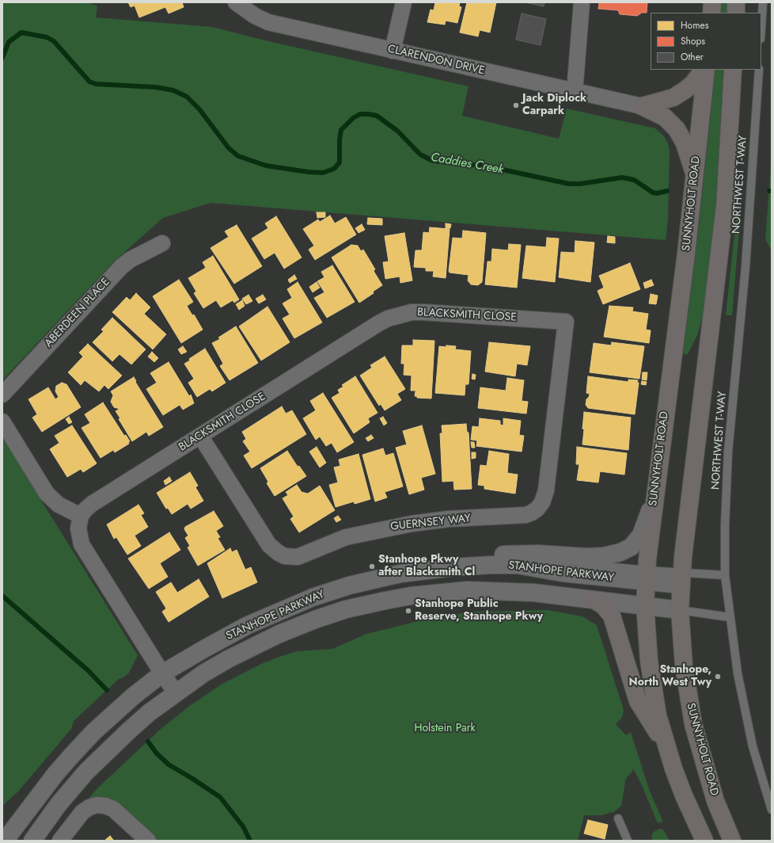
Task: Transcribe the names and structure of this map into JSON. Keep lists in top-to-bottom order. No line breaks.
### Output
{"streets":{"main road":["SUNNYHOLT ROAD","STANHOPE PARKWAY"],"street":["CLARENDON DRIVE","ABERDEEN PLACE","BLACKSMITH CLOSE","GUERNSEY WAY"],"lane":["NORTHWEST T-WAY"]},"crossings":[["SUNNYHOLT ROAD","STANHOPE PARKWAY"],["BLACKSMITH CLOSE","GUERNSEY WAY"]],"water":["Caddies Creek"],"parks":["Holstein Park"],"places":["Jack Diplock Carpark","Stanhope Pkwy after Blacksmith Cl","Stanhope Public Reserve, Stanhope Pkwy","Stanhope, North West Twy"],"legend":["Homes","Shops","Other"]}
